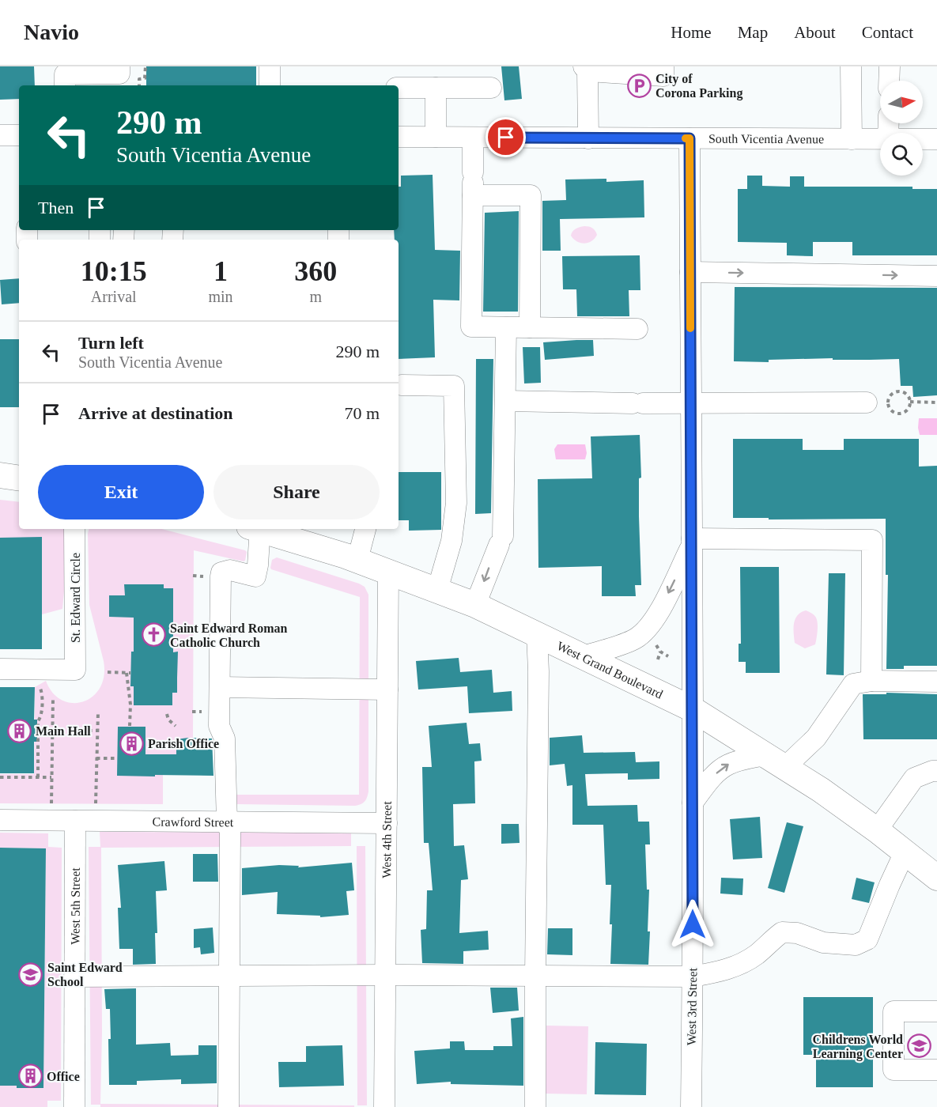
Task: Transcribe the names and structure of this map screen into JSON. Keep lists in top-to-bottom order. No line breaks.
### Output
{"streets":{"main road":["West Grand Boulevard"],"street":["South Vicentia Avenue","St. Edward Circle","Crawford Street","West 4th Street","West 5th Street","West 3rd Street"]},"crossings":[["South Vicentia Avenue","West 3rd Street"],["West Grand Boulevard","West 4th Street"],["West Grand Boulevard","West 3rd Street"],["Crawford Street","West 4th Street"],["Crawford Street","West 5th Street"]],"places":{"parking":["City of Corona Parking"],"church":["Saint Edward Roman Catholic Church"],"building":["Main Hall","Parish Office","Office"],"school or university":["Saint Edward School","Childrens World Learning Center"]},"north":"right","page":{"header":"Navio","nav":["Home","Map","About","Contact"],"turn":["290 m","South Vicentia Avenue"],"then":"Then","eta":["10:15","Arrival","1","min","360","m"],"list":[{"name":"Turn left","note":"South Vicentia Avenue","value":"290 m"},{"name":"Arrive at destination","value":"70 m"}],"buttons":["Exit","Share"]}}
